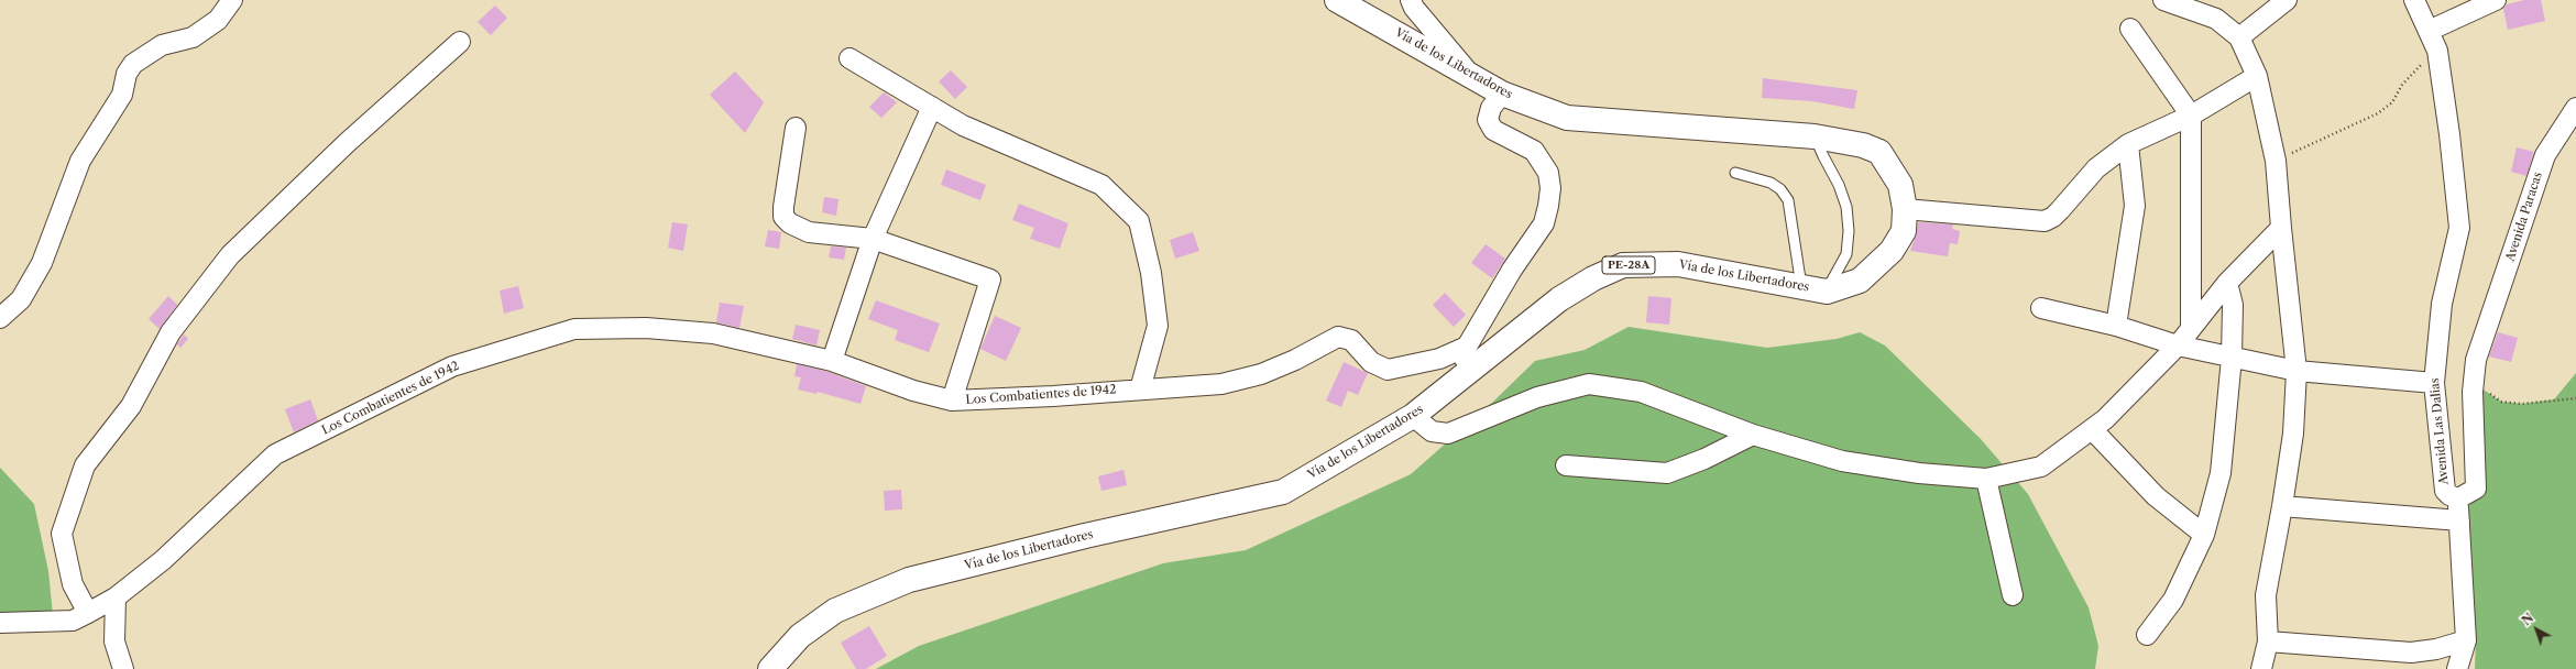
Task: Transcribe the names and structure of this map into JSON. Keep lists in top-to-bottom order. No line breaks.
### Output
{"streets":{"highway":["Vía de los Libertadores","PE-28A"],"street":["Avenida Paracas","Los Combatientes de 1942","Avenida Las Dalias"]},"crossings":[["Avenida Paracas","Avenida Las Dalias"]],"north":"top left"}
